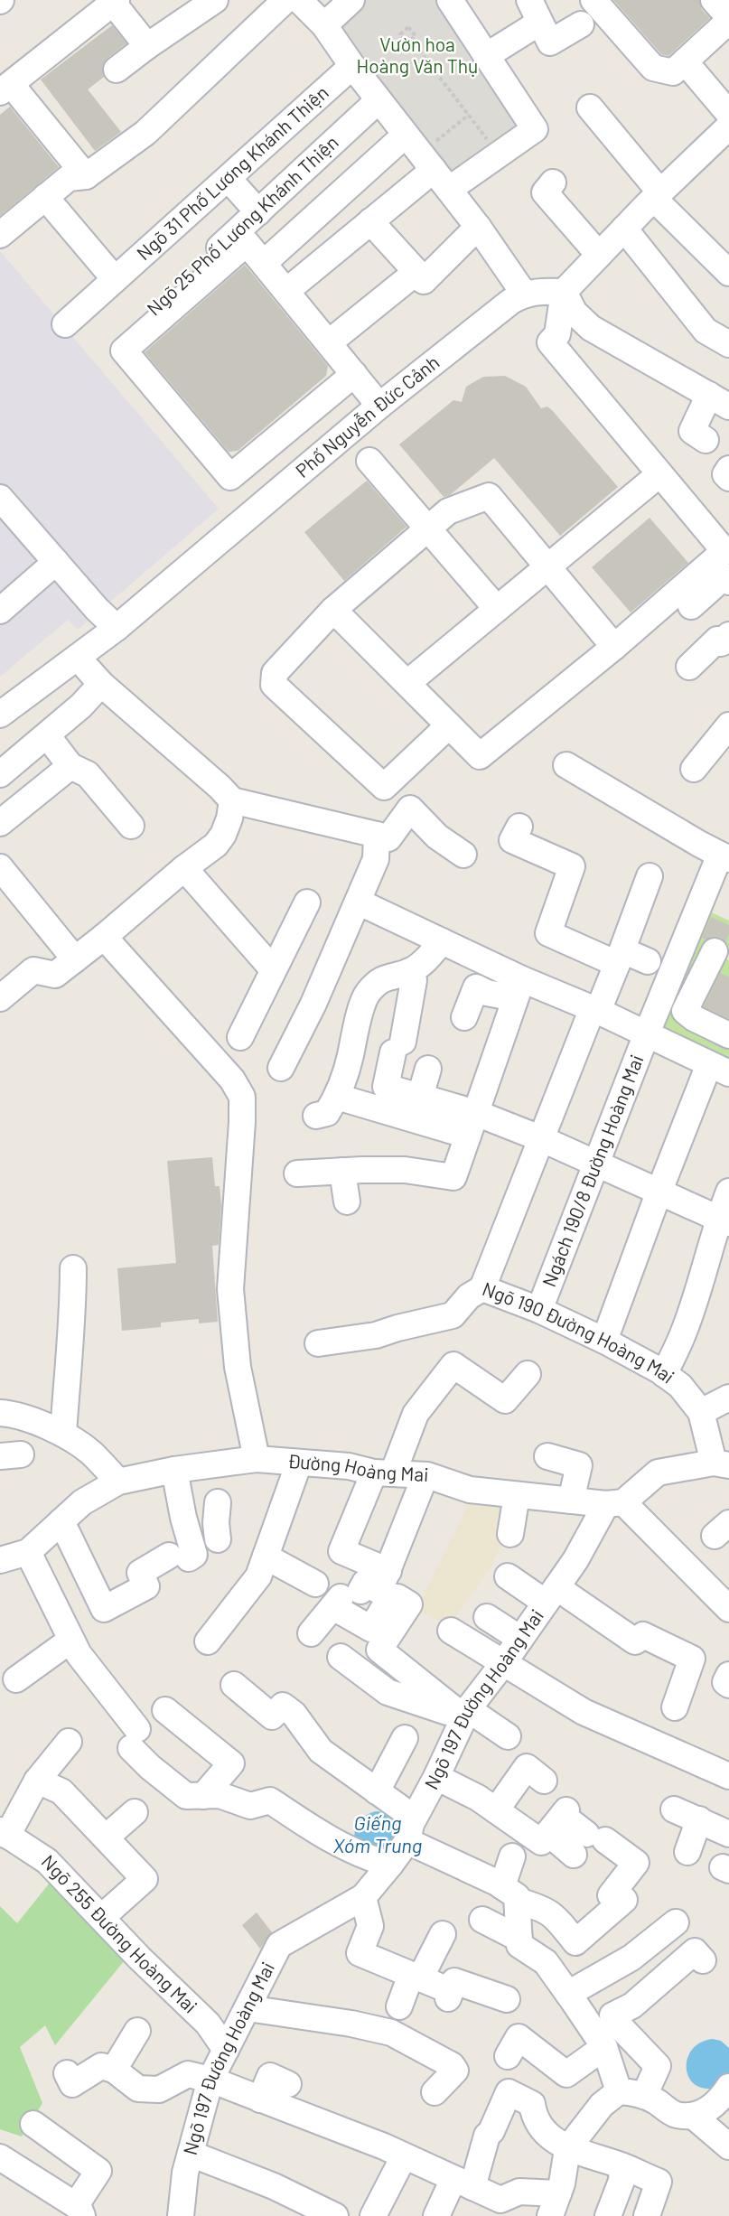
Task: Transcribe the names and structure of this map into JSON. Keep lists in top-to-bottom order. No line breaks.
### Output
{"streets":{"street":["Ngõ 31 Phố Lương Khánh Thiện","Ngõ 25 Phố Lương Khánh Thiện","Phố Nguyễn Đức Cảnh","Ngách 190/8 Đường Hoàng Mai","Ngõ 190 Đường Hoàng Mai","Đường Hoàng Mai","Ngõ 197 Đường Hoàng Mai","Ngõ 255 Đường Hoàng Mai"]},"crossings":[["Ngách 190/8 Đường Hoàng Mai","Ngõ 190 Đường Hoàng Mai"],["Đường Hoàng Mai","Ngõ 197 Đường Hoàng Mai"],["Ngõ 197 Đường Hoàng Mai","Ngõ 255 Đường Hoàng Mai"]],"water":["Giếng Xóm Trung"],"parks":["Vườn hoa Hoàng Văn Thụ"]}
